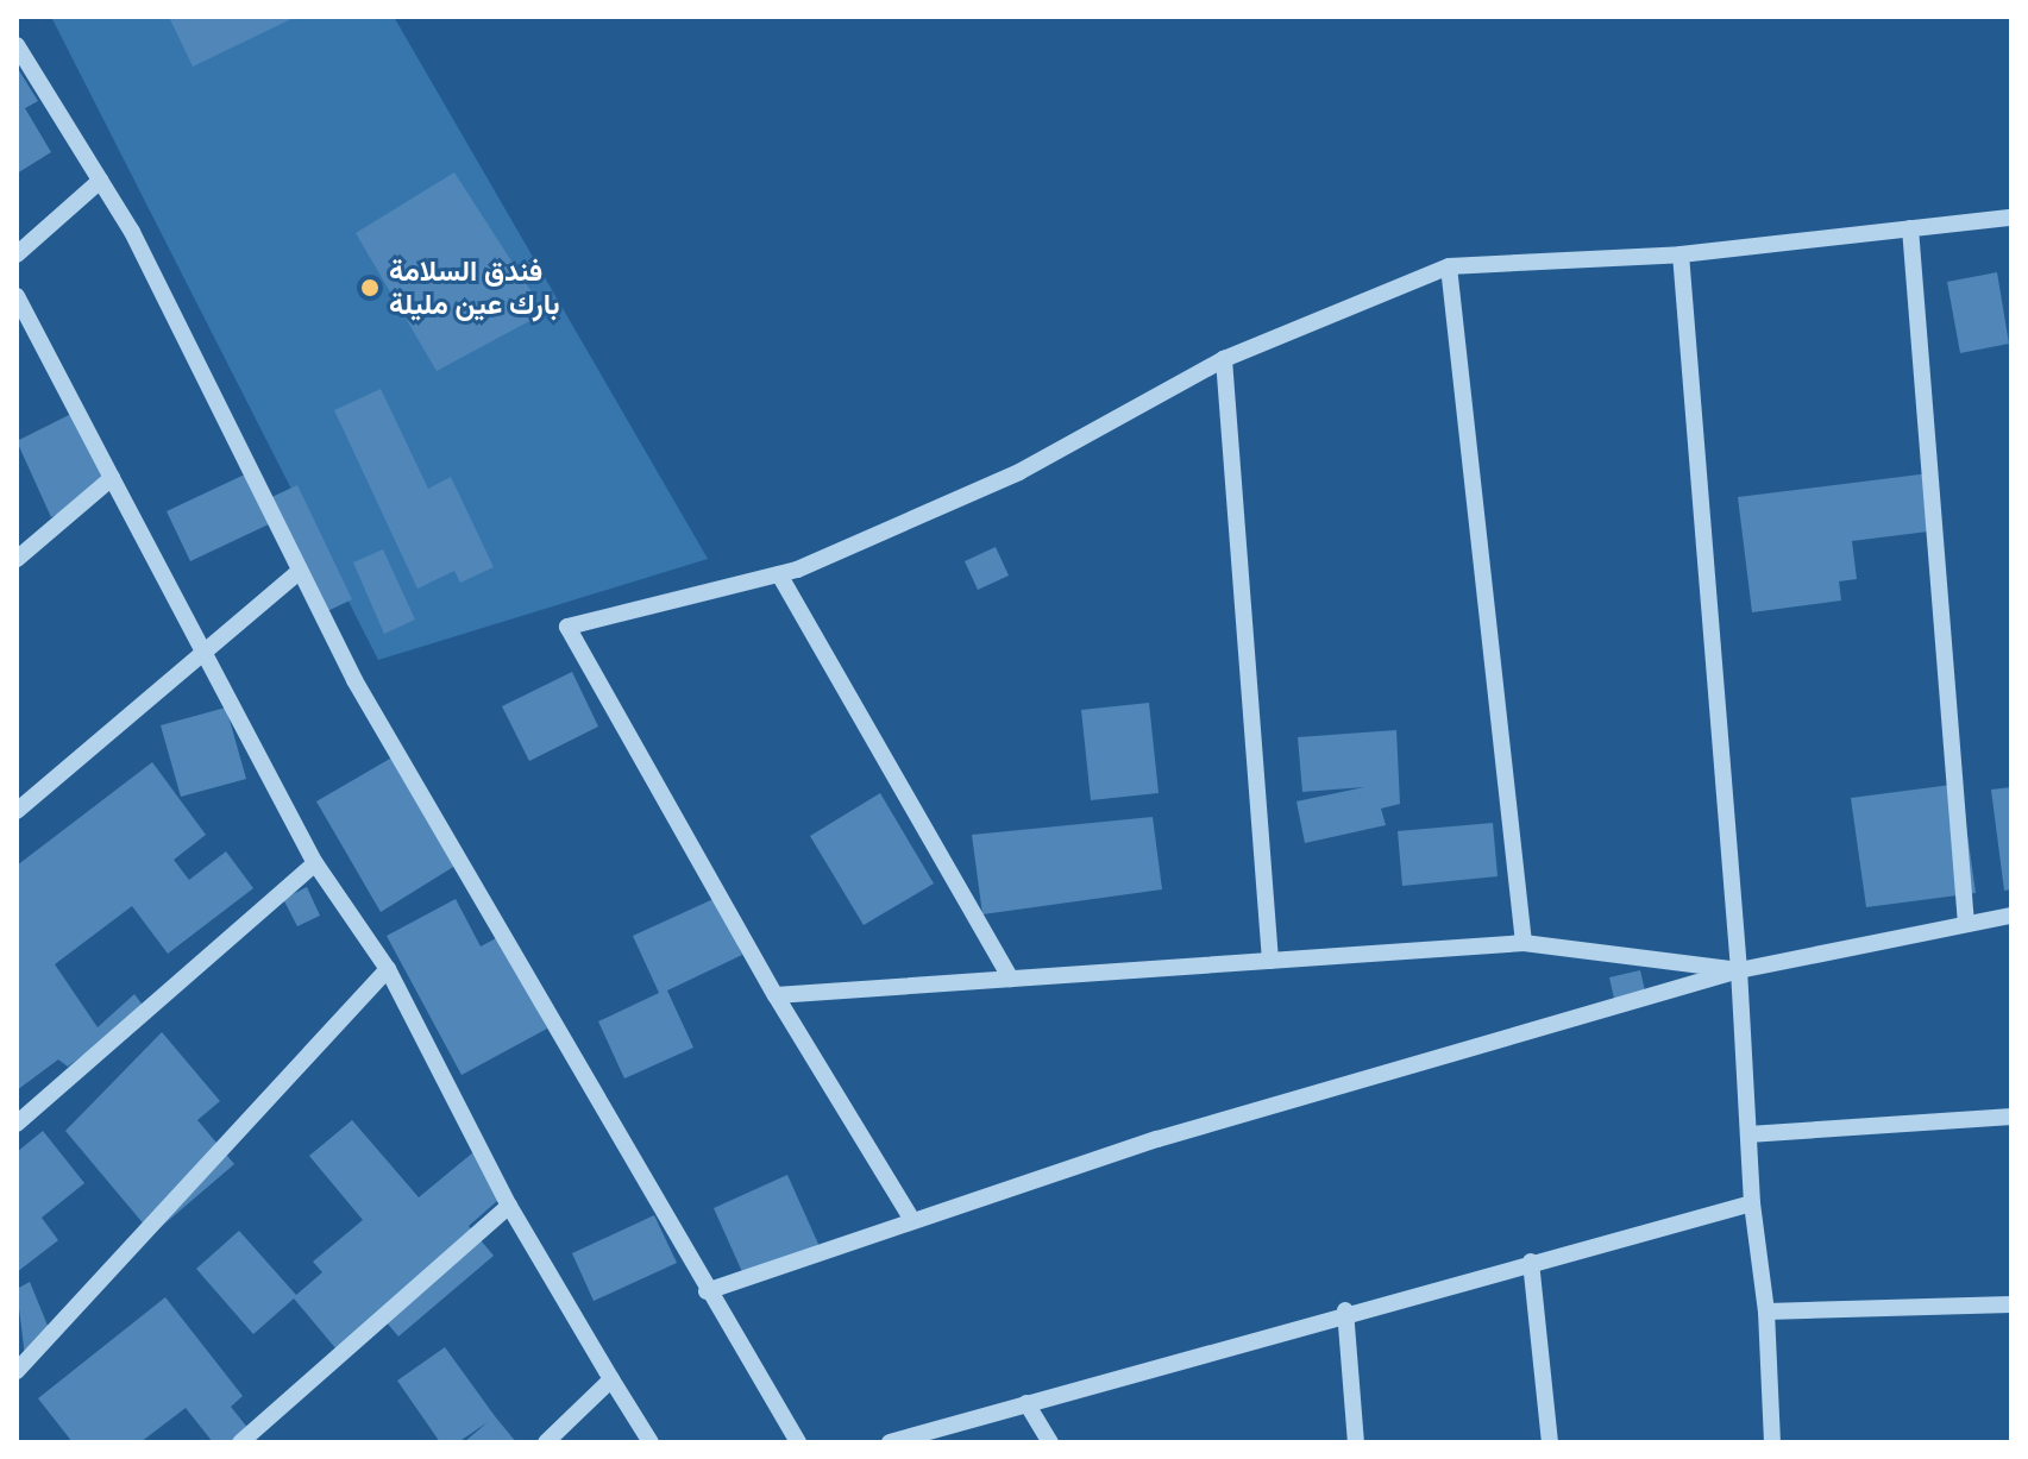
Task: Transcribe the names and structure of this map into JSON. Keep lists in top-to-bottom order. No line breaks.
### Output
{"places":["فندق السلامة بارك عين مليلة"]}
